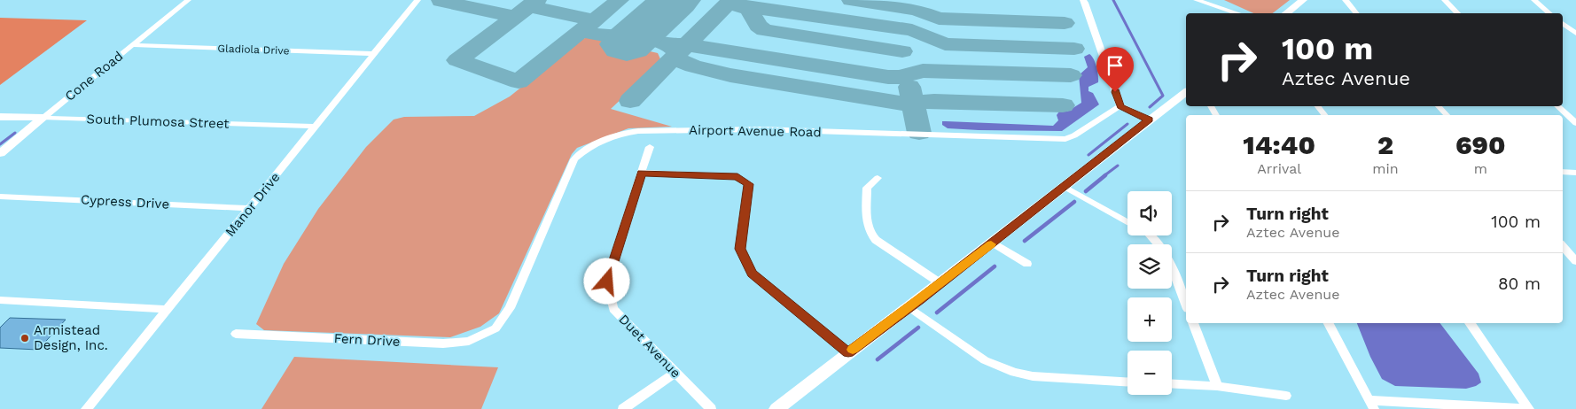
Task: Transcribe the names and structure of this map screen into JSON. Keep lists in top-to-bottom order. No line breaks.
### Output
{"streets":{"main road":["Cone Road","South Plumosa Street"],"street":["Gladiola Drive","Airport Avenue Road","Cypress Drive","Manor Drive","Fern Drive","Duet Avenue"]},"crossings":[["Gladiola Drive","Cone Road"],["Gladiola Drive","Manor Drive"],["Cone Road","South Plumosa Street"],["South Plumosa Street","Manor Drive"],["Airport Avenue Road","Fern Drive"],["Cypress Drive","Manor Drive"]],"places":["Armistead Design, Inc."],"page":{"turn":["100 m","Aztec Avenue"],"eta":["14:40","Arrival","2","min","690","m"],"list":[{"name":"Turn right","note":"Aztec Avenue","value":"100 m"},{"name":"Turn right","note":"Aztec Avenue","value":"80 m"}],"map_buttons":["+","−"]}}
